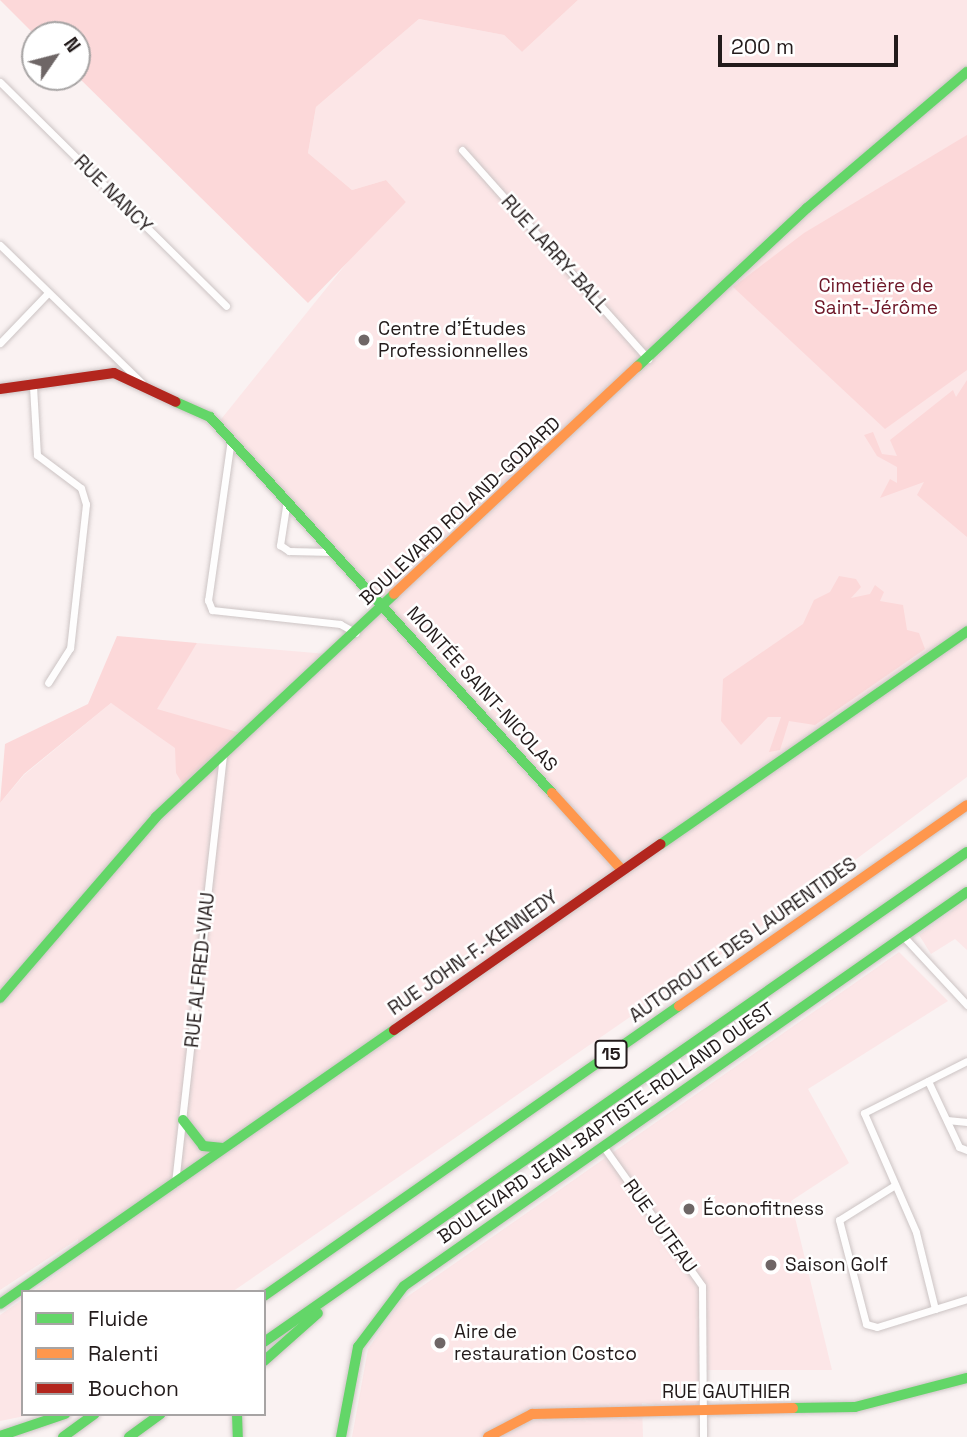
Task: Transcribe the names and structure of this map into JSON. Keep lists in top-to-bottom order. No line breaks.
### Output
{"streets":{"main road":["BOULEVARD ROLAND-GODARD","MONTÉE SAINT-NICOLAS","AUTOROUTE DES LAURENTIDES","RUE JOHN-F.-KENNEDY","15","BOULEVARD JEAN-BAPTISTE-ROLLAND OUEST","RUE GAUTHIER"],"street":["RUE NANCY","RUE LARRY-BALL","RUE ALFRED-VIAU","RUE JUTEAU"]},"crossings":[["RUE LARRY-BALL","BOULEVARD ROLAND-GODARD"],["BOULEVARD ROLAND-GODARD","MONTÉE SAINT-NICOLAS"],["BOULEVARD ROLAND-GODARD","RUE ALFRED-VIAU"],["MONTÉE SAINT-NICOLAS","RUE JOHN-F.-KENNEDY"],["RUE JOHN-F.-KENNEDY","RUE ALFRED-VIAU"],["BOULEVARD JEAN-BAPTISTE-ROLLAND OUEST","RUE JUTEAU"],["RUE JUTEAU","RUE GAUTHIER"]],"parks":["Cimetière de Saint-Jérôme"],"places":["Centre d'Études Professionnelles","Éconofitness","Saison Golf","Aire de restauration Costco"],"legend":["Fluide","Ralenti","Bouchon"],"scale_bar":"200 m","north":"top right"}
